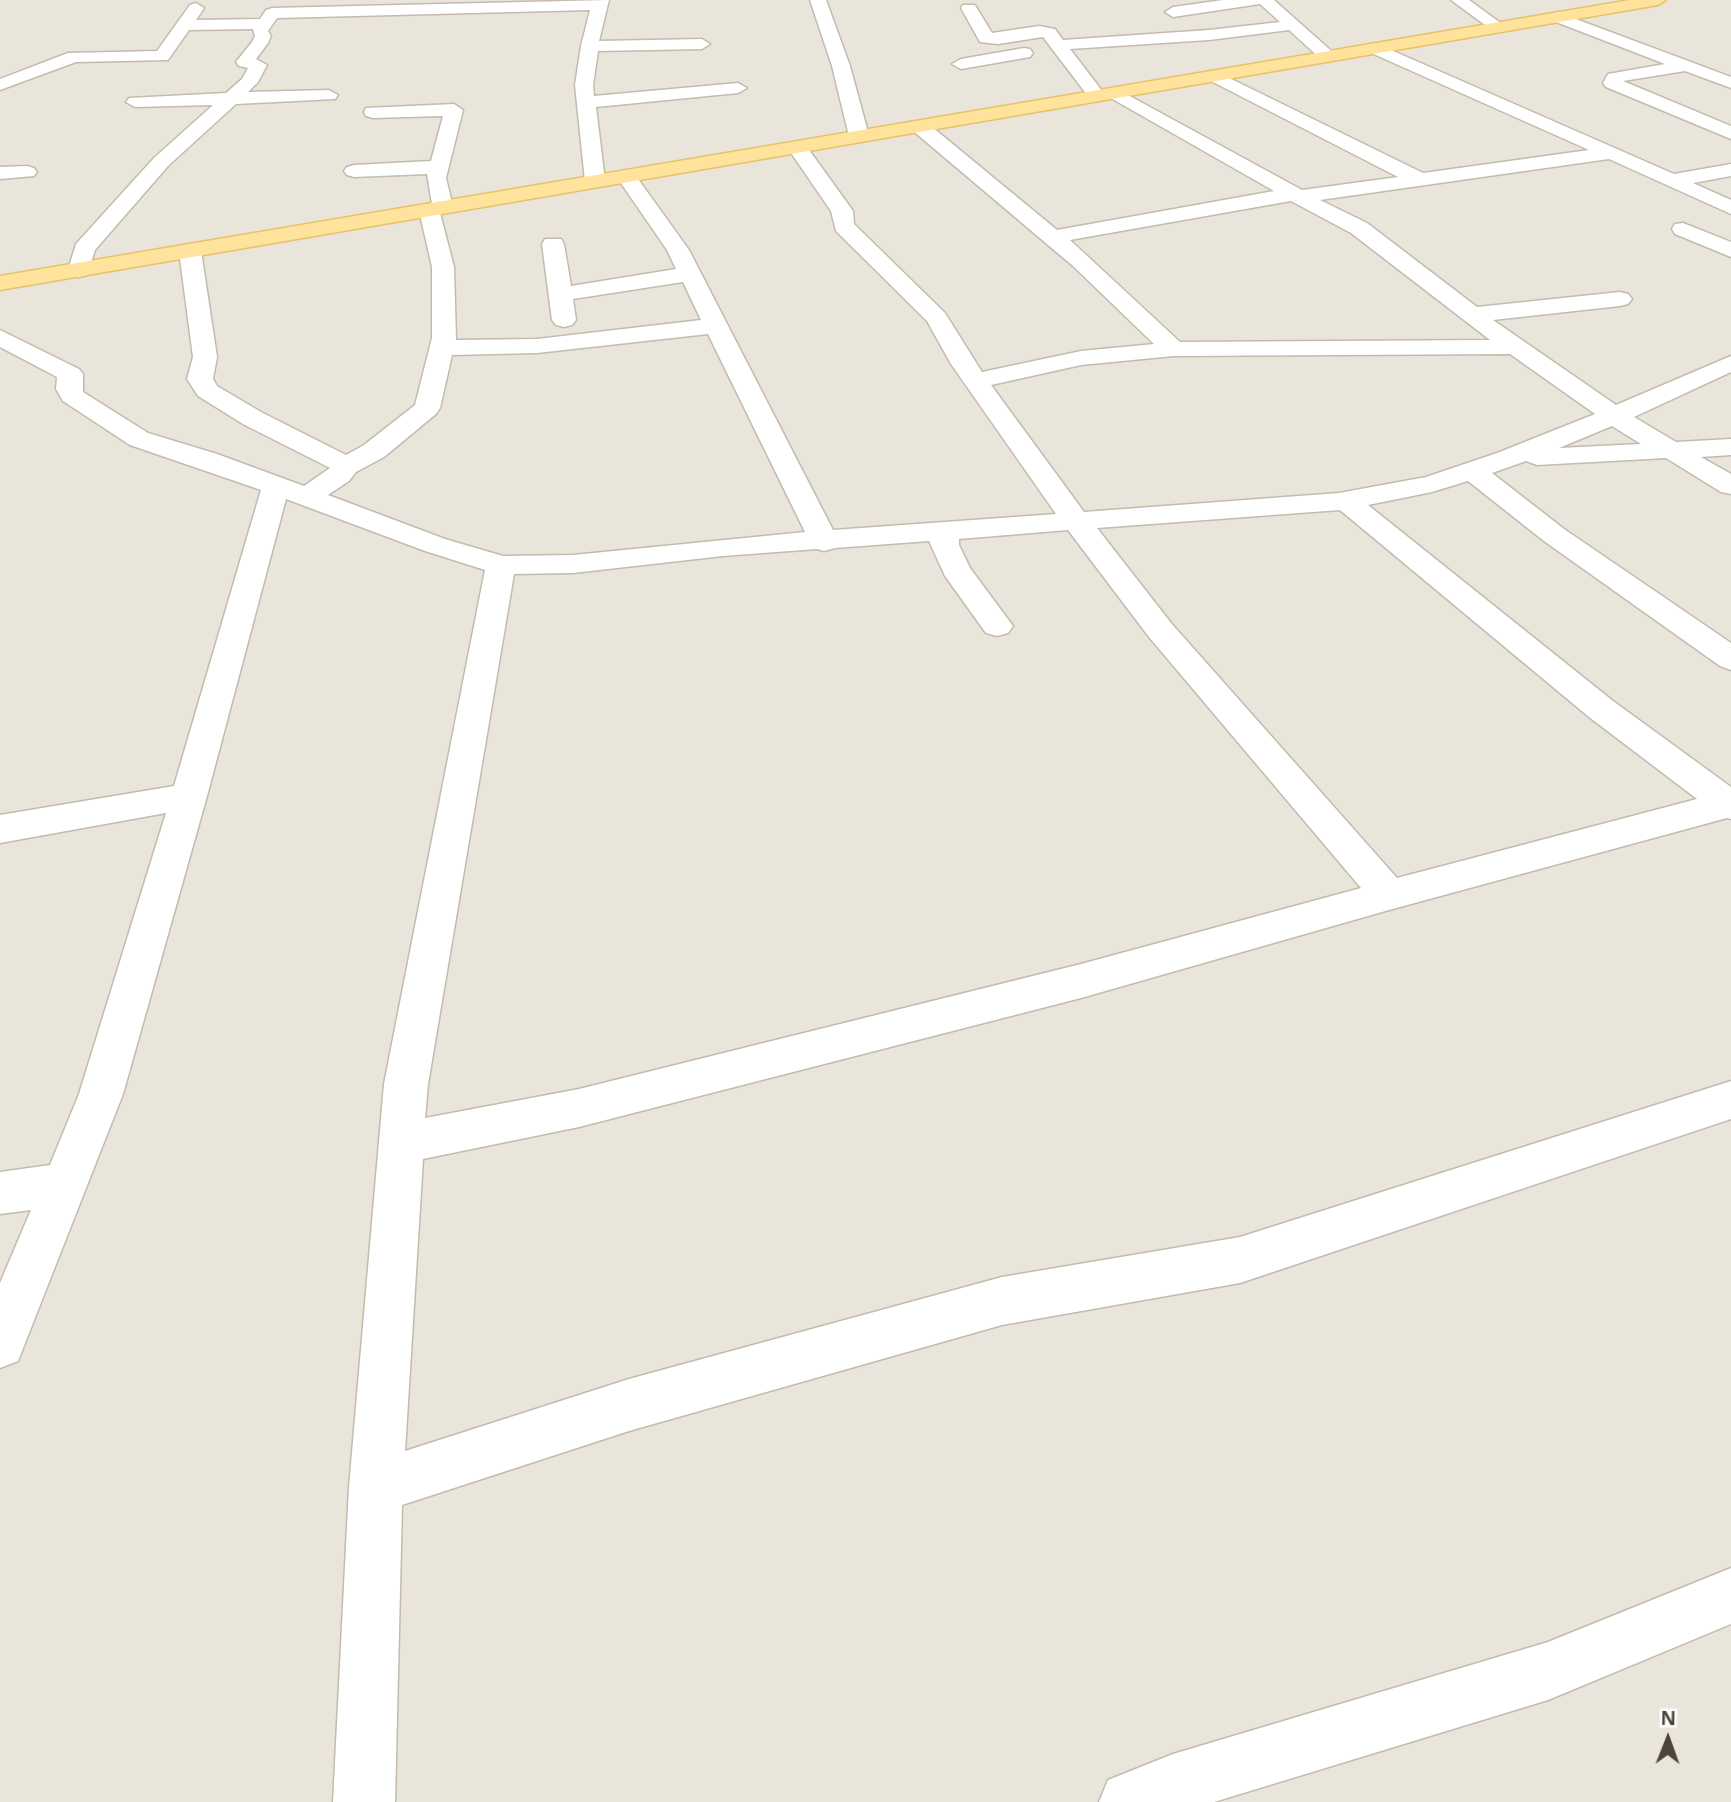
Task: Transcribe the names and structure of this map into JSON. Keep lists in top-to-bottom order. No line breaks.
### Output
{"north":"top"}
